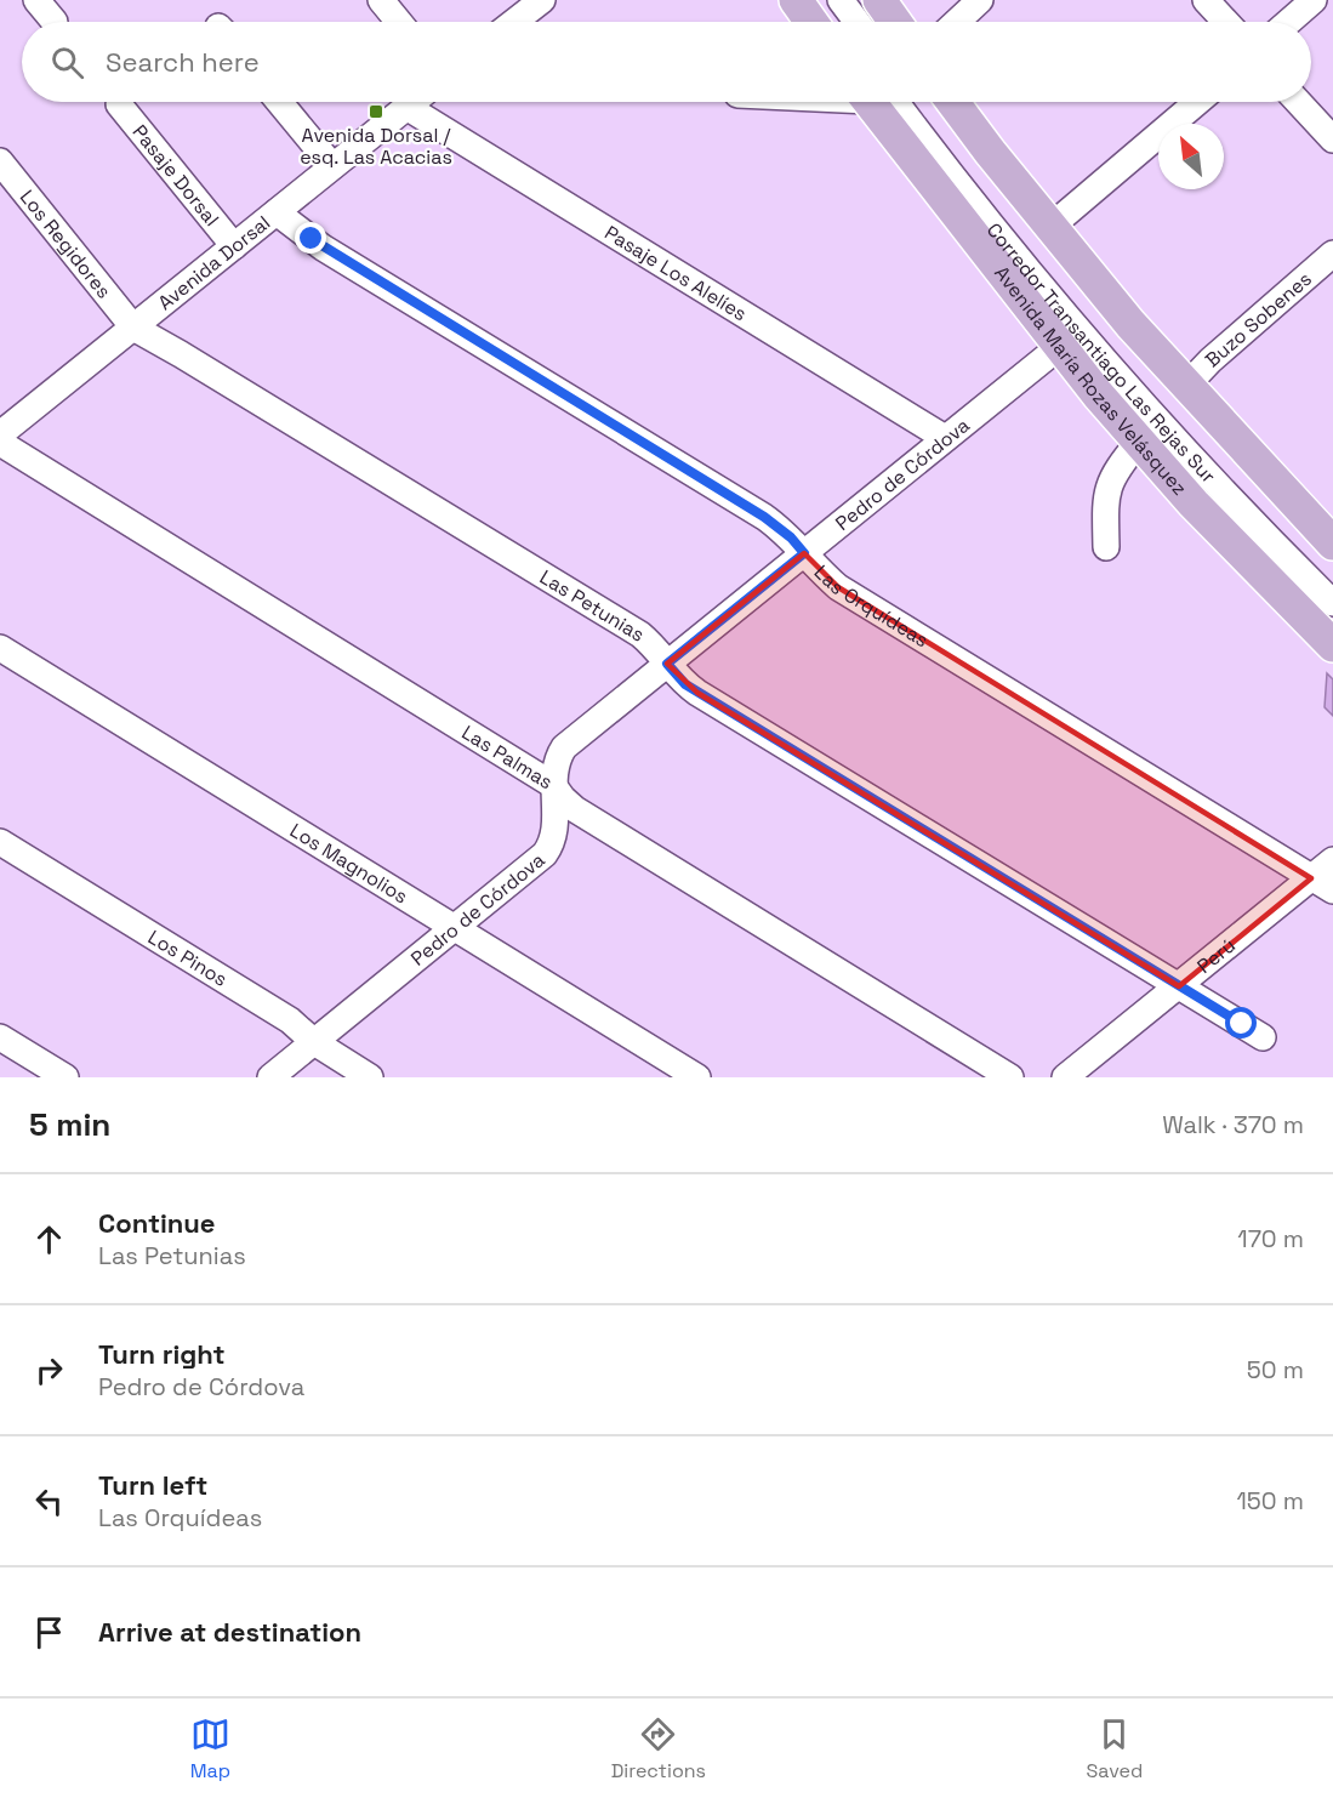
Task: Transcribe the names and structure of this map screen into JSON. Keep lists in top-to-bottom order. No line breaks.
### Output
{"streets":{"main road":["Avenida María Rozas Velásquez"],"street":["Pasaje Dorsal","Los Regidores","Avenida Dorsal","Pasaje Los Alelíes","Buzo Sobenes","Corredor Transantiago Las Rejas Sur","Pedro de Córdova","Las Orquídeas","Las Petunias","Las Palmas","Los Magnolios","Perú","Los Pinos"]},"crossings":[["Pasaje Dorsal","Avenida Dorsal"],["Los Regidores","Avenida Dorsal"],["Los Regidores","Las Petunias"],["Avenida Dorsal","Pasaje Los Alelíes"],["Avenida Dorsal","Las Orquídeas"],["Avenida Dorsal","Las Petunias"],["Pasaje Los Alelíes","Pedro de Córdova"],["Avenida María Rozas Velásquez","Pedro de Córdova"],["Pedro de Córdova","Las Orquídeas"],["Pedro de Córdova","Las Petunias"],["Pedro de Córdova","Las Palmas"],["Pedro de Córdova","Los Magnolios"],["Pedro de Córdova","Los Pinos"],["Las Orquídeas","Perú"],["Las Petunias","Perú"]],"places":{"transit":["Avenida Dorsal / esq. Las Acacias"]},"north":"top left","page":{"search":"Search here","heading":["5 min","Walk · 370 m"],"list":[["Continue","Las Petunias","170 m"],["Turn right","Pedro de Córdova","50 m"],["Turn left","Las Orquídeas","150 m"],"Arrive at destination"],"nav":["Map","Directions","Saved"]}}
